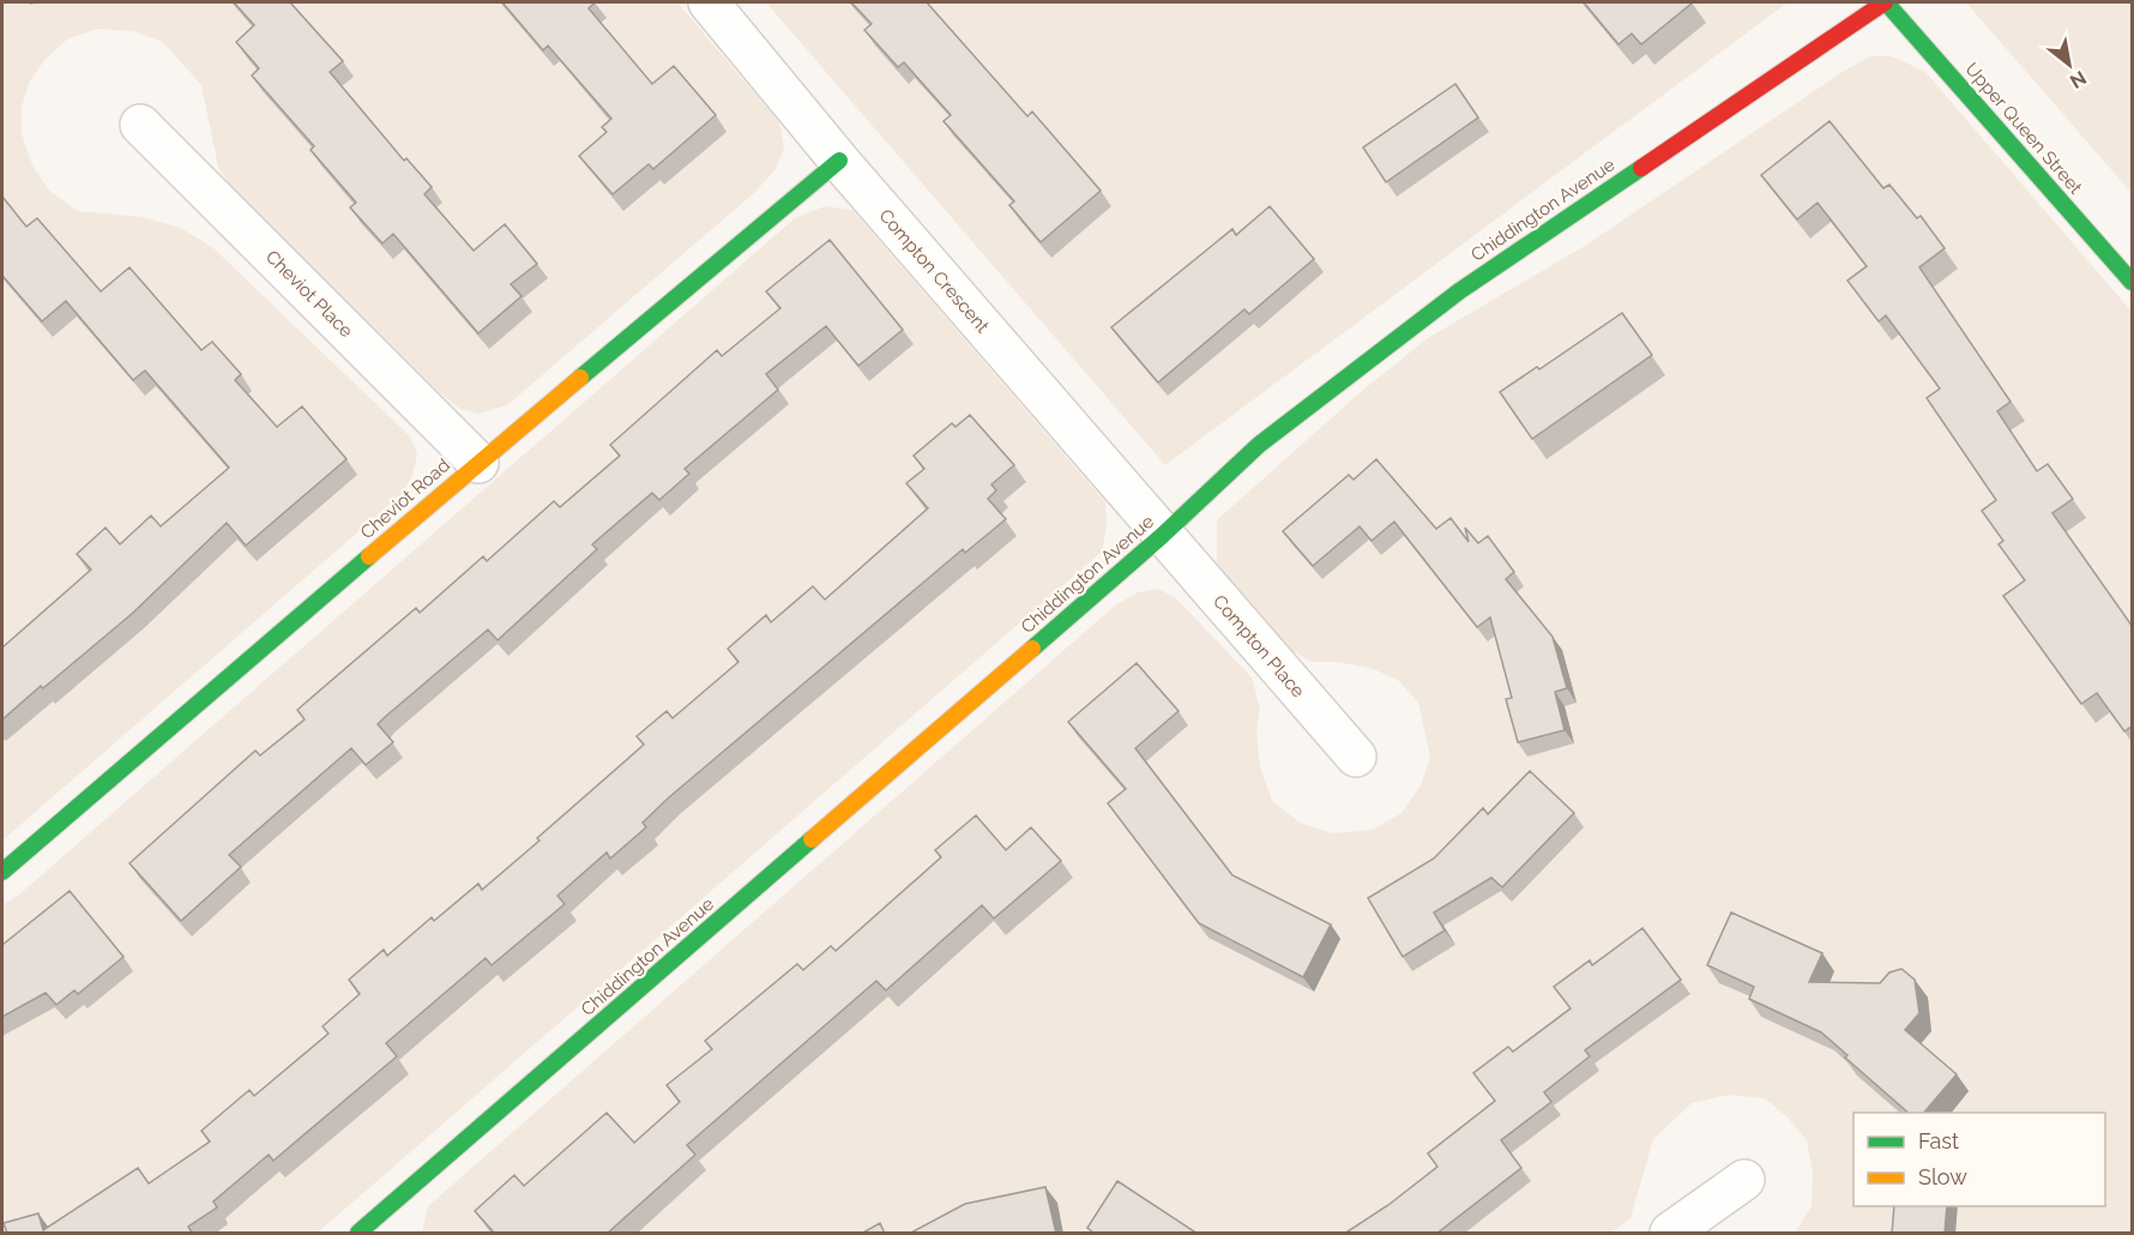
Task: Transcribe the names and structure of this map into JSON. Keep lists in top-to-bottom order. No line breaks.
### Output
{"streets":{"street":["Upper Queen Street","Chiddington Avenue","Compton Crescent","Cheviot Place","Cheviot Road","Compton Place"]},"crossings":[["Upper Queen Street","Chiddington Avenue"],["Chiddington Avenue","Compton Crescent"],["Chiddington Avenue","Compton Place"],["Compton Crescent","Cheviot Road"],["Compton Crescent","Compton Place"],["Cheviot Place","Cheviot Road"]],"legend":["Fast","Slow"],"north":"bottom right"}
